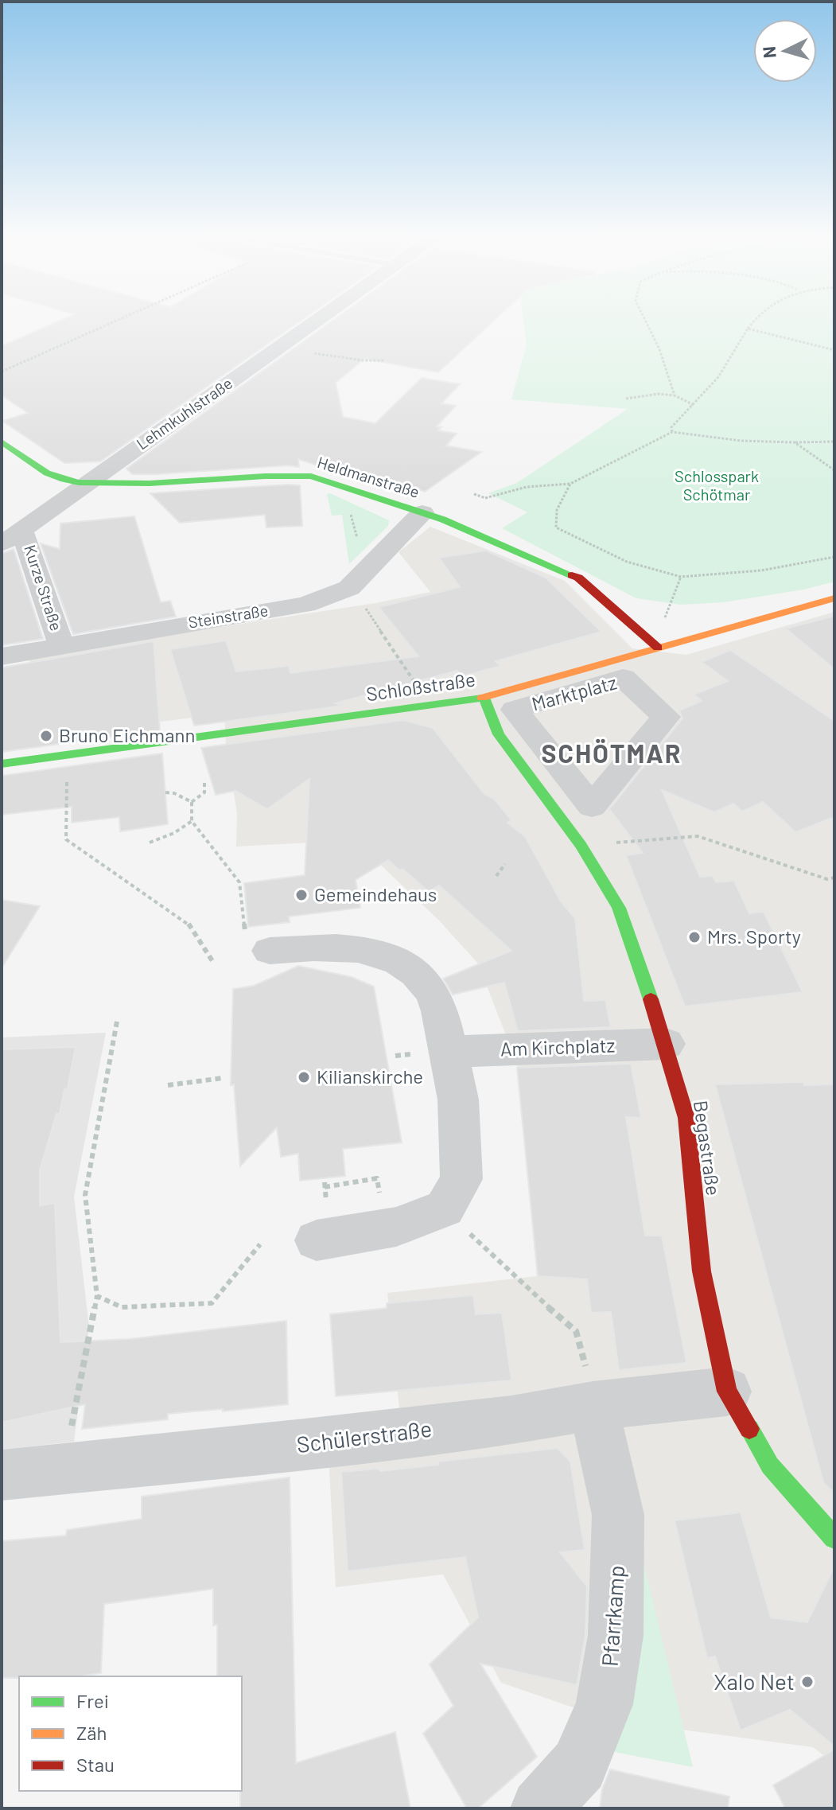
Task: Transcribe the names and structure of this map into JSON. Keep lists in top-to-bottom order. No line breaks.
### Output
{"streets":{"street":["Lehmkuhlstraße","Heldmanstraße","Kurze Straße","Steinstraße","Schloßstraße","Marktplatz","Am Kirchplatz","Begastraße","Schülerstraße","Pfarrkamp"]},"crossings":[["Lehmkuhlstraße","Heldmanstraße"],["Lehmkuhlstraße","Kurze Straße"],["Heldmanstraße","Steinstraße"],["Heldmanstraße","Schloßstraße"],["Kurze Straße","Steinstraße"],["Schloßstraße","Begastraße"],["Am Kirchplatz","Begastraße"],["Begastraße","Schülerstraße"],["Schülerstraße","Pfarrkamp"]],"districts":["SCHÖTMAR"],"parks":["Schlosspark Schötmar"],"places":["Bruno Eichmann","Gemeindehaus","Mrs. Sporty","Kilianskirche","Xalo Net"],"legend":["Frei","Zäh","Stau"],"north":"left"}
